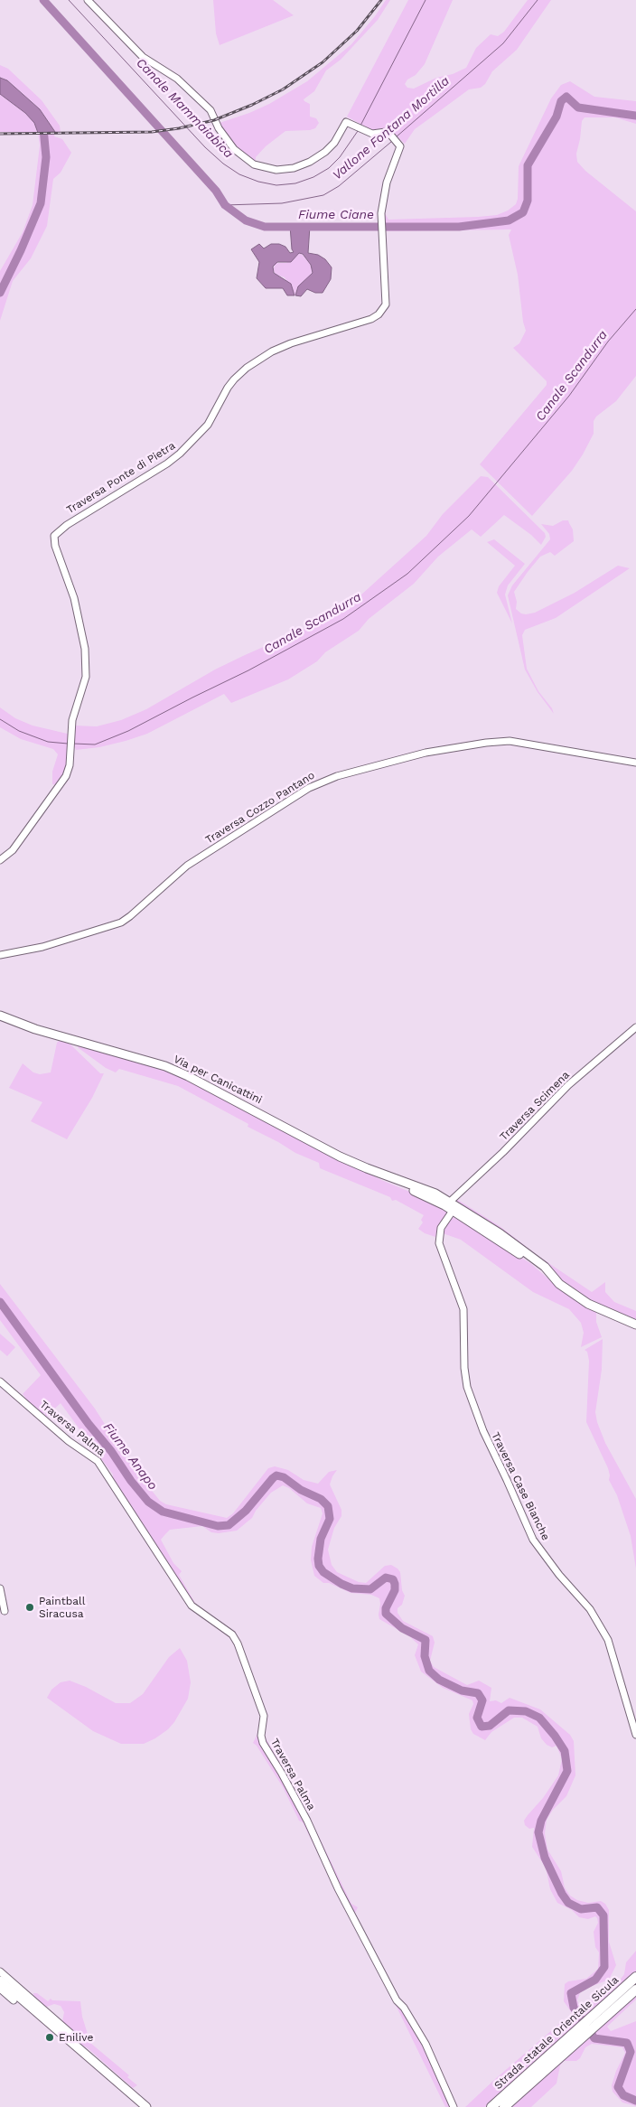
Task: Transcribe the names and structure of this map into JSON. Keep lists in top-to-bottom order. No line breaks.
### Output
{"streets":{"highway":["Strada statale Orientale Sicula"],"main road":["Via per Canicattini"],"street":["Traversa Ponte di Pietra","Traversa Cozzo Pantano","Traversa Scimena","Traversa Palma","Traversa Case Bianche"]},"crossings":[["Via per Canicattini","Traversa Scimena"],["Via per Canicattini","Traversa Case Bianche"]],"water":["Canale Mammaiabica","Vallone Fontana Mortilla","Fiume Ciane","Canale Scandurra","Fiume Anapo"],"places":["Paintball Siracusa","Enilive"]}
